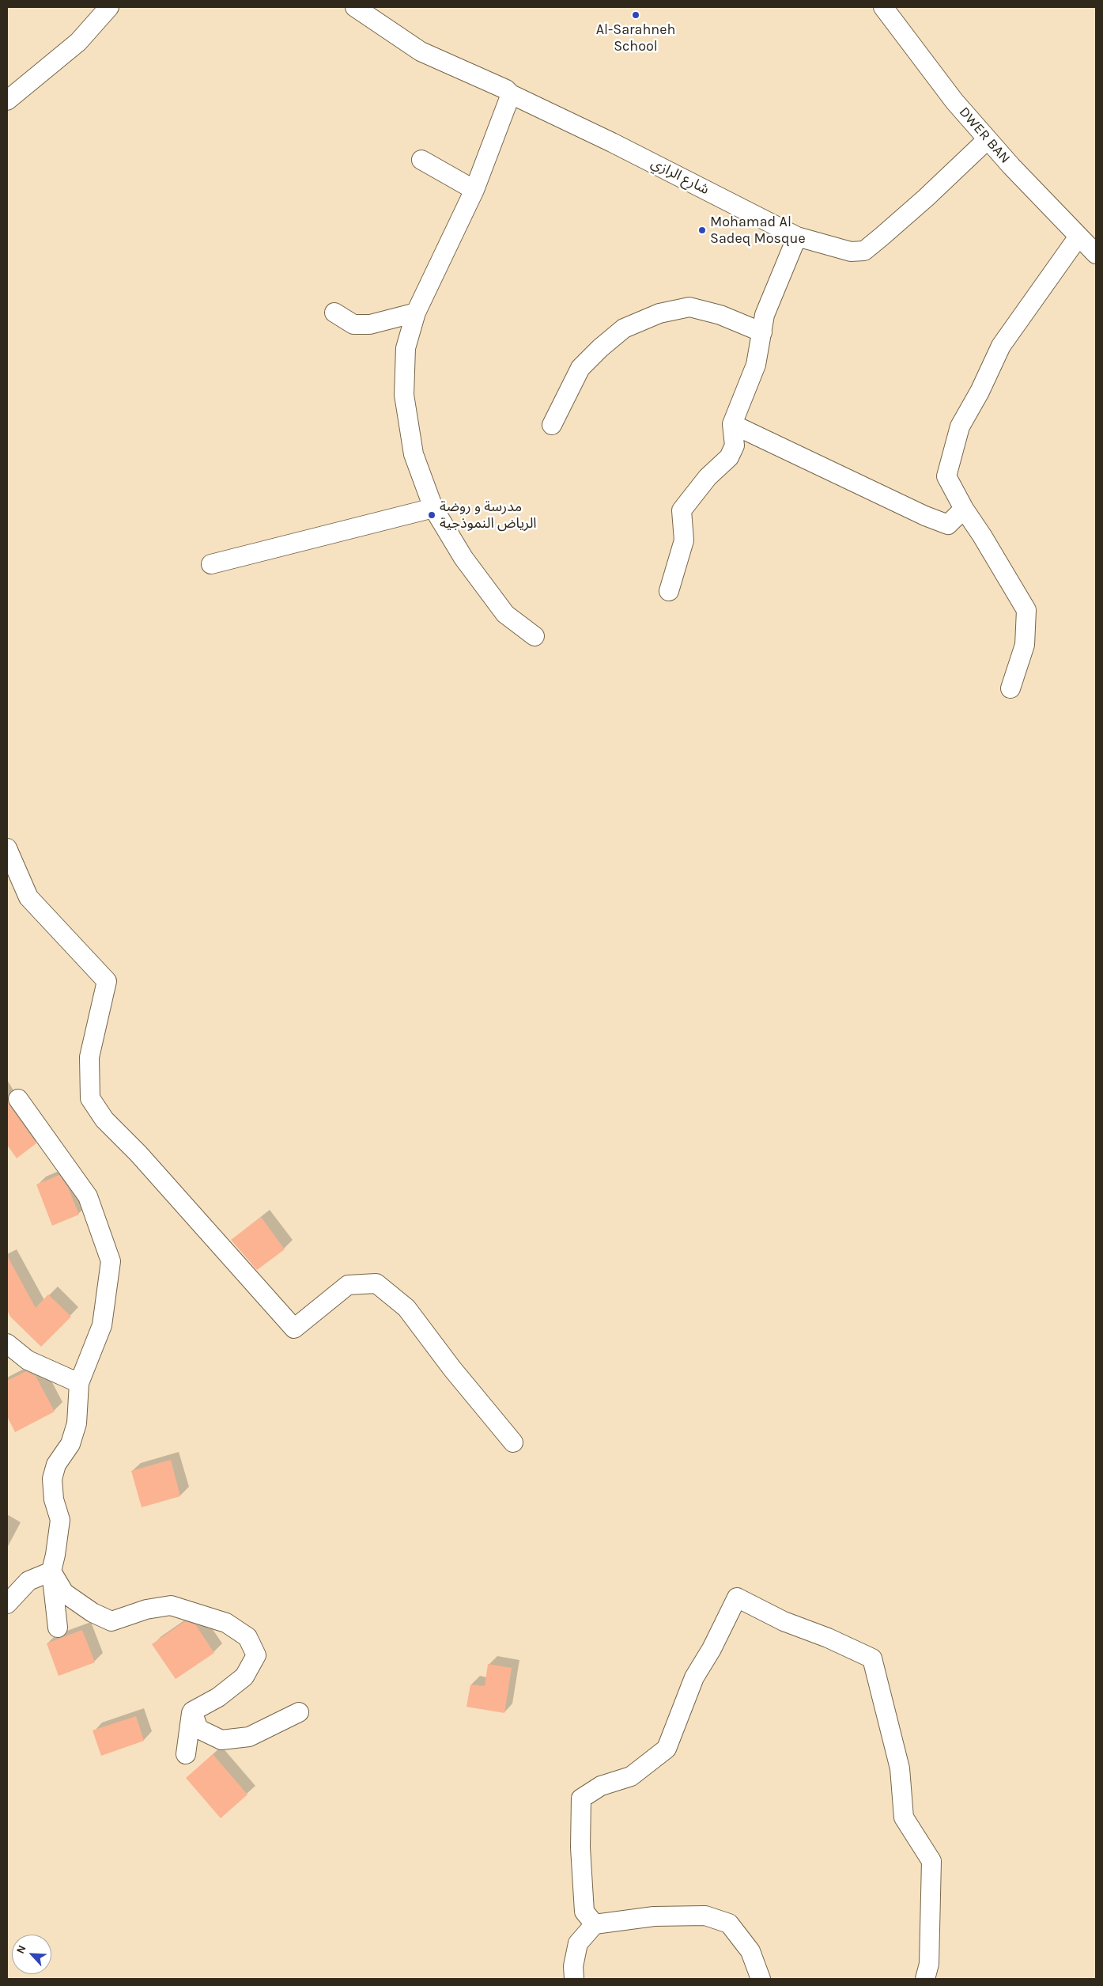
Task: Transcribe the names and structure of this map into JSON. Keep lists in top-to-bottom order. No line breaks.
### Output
{"streets":{"street":["DWER BAN","شارع الرازي"]},"crossings":[["DWER BAN","شارع الرازي"]],"places":["Al-Sarahneh School","Mohamad Al Sadeq Mosque","مدرسة و روضة الرياض النموذجية"],"north":"top left"}
